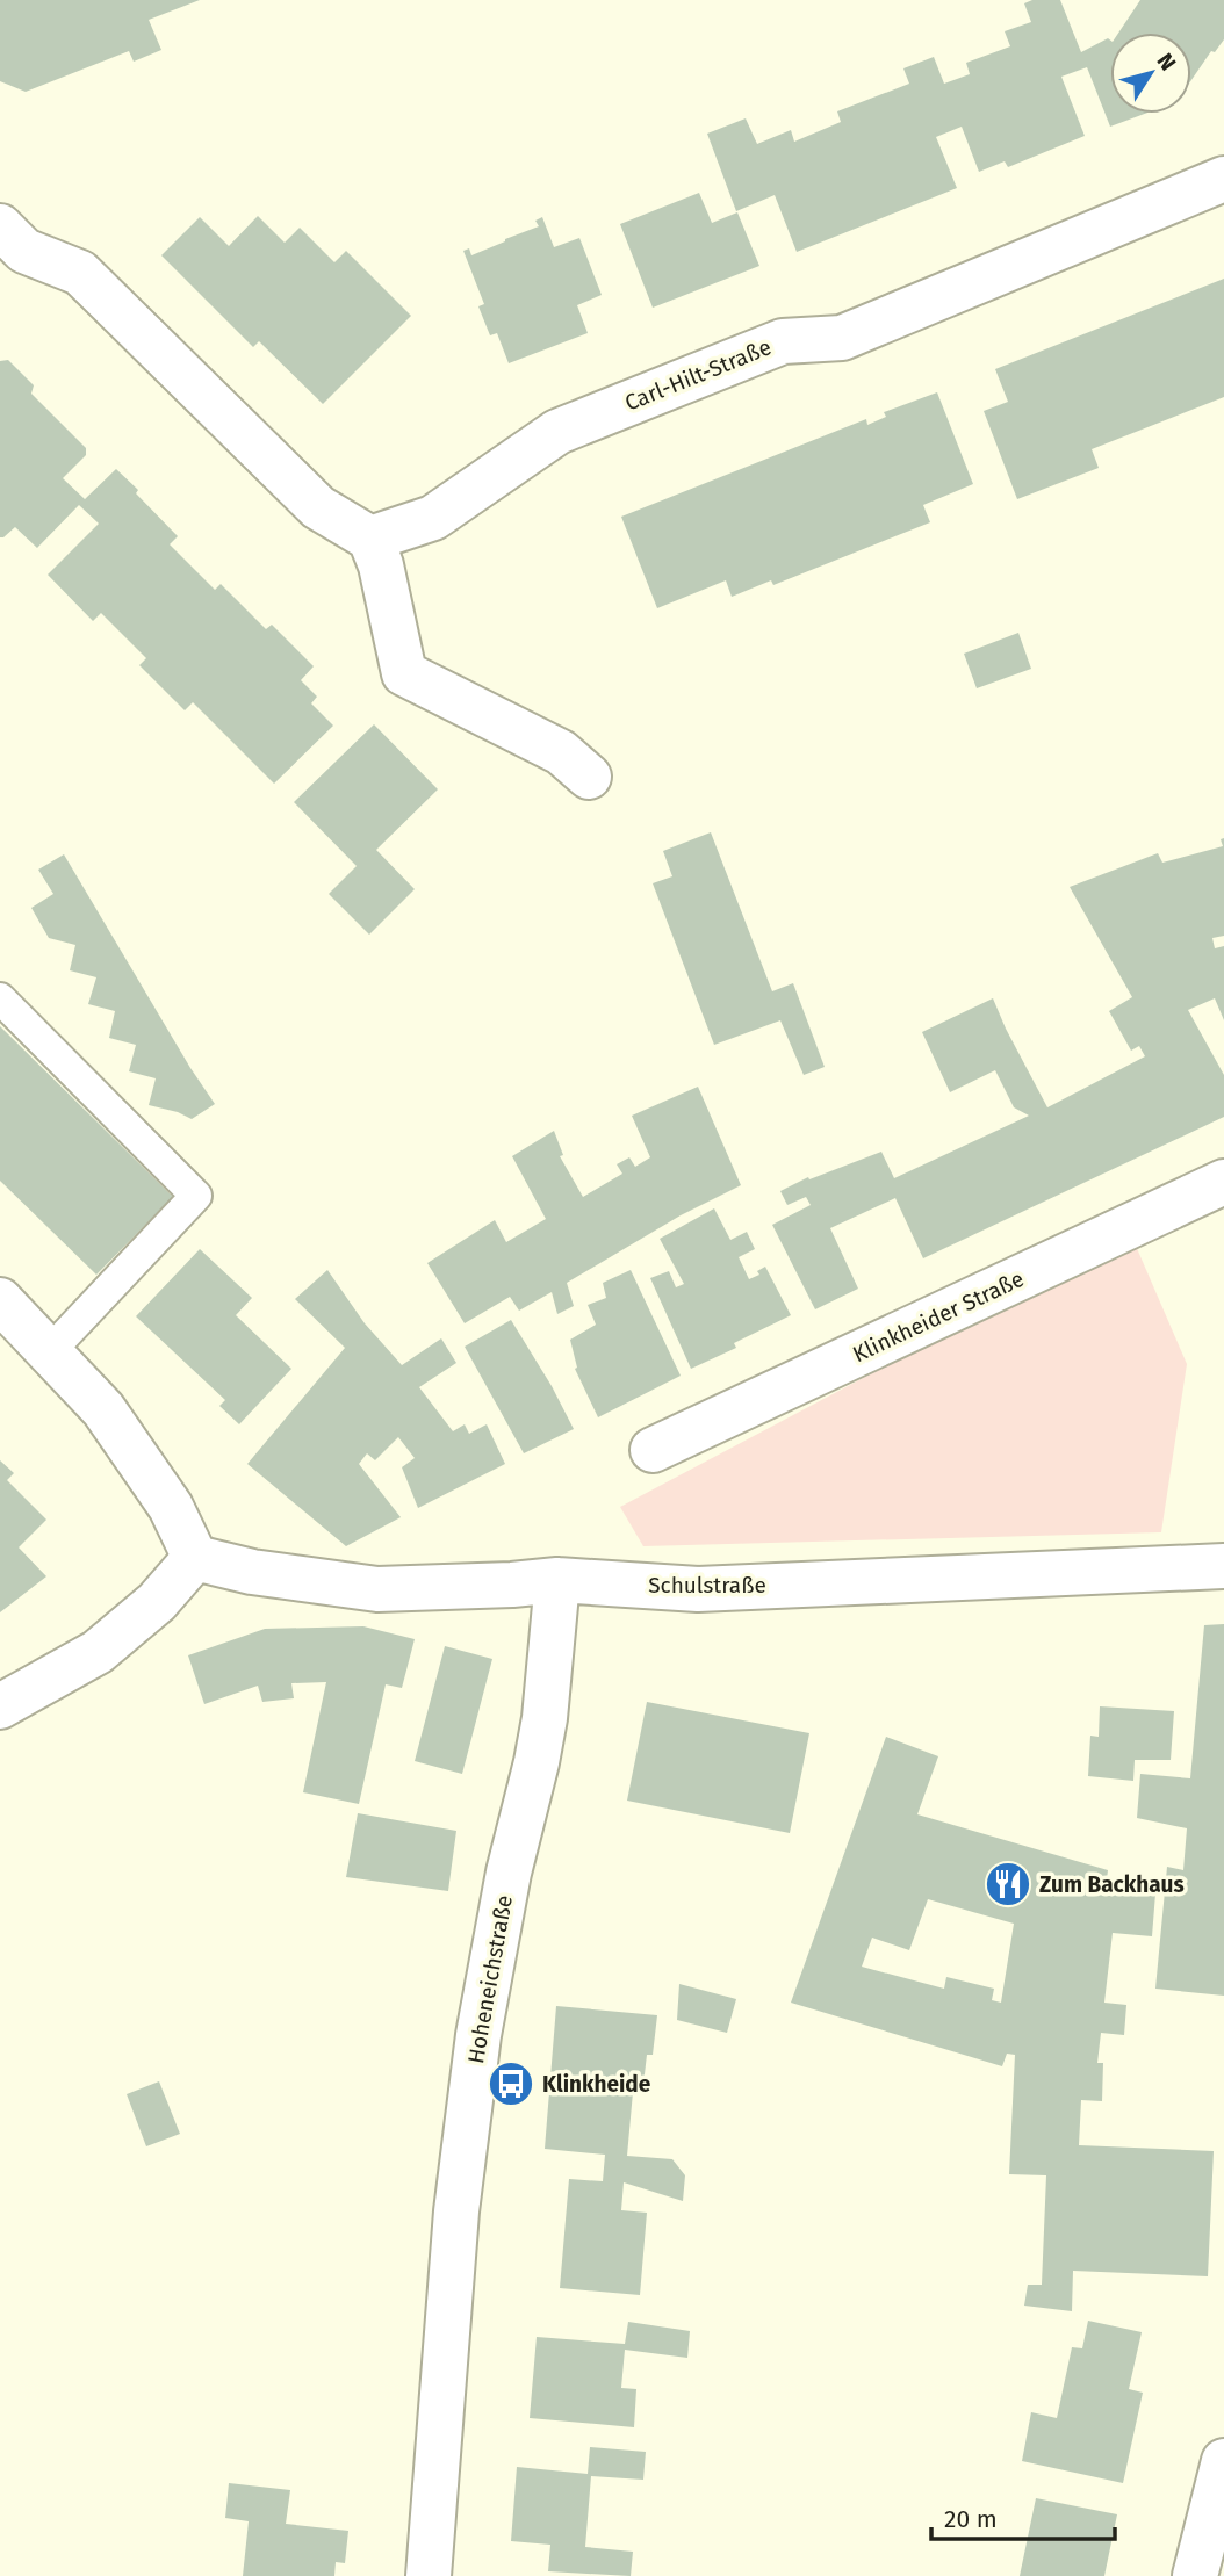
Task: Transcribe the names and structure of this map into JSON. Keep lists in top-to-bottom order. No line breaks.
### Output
{"streets":{"street":["Carl-Hilt-Straße","Klinkheider Straße","Schulstraße","Hoheneichstraße"]},"crossings":[["Schulstraße","Hoheneichstraße"]],"places":{"restaurant":["Zum Backhaus"],"bus stop":["Klinkheide"]},"scale_bar":"20 m","north":"top right"}
